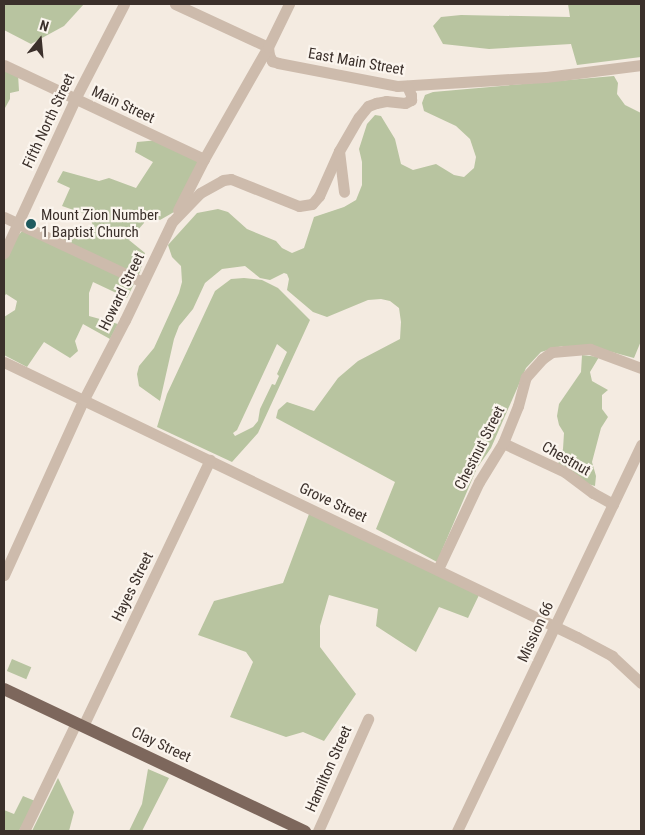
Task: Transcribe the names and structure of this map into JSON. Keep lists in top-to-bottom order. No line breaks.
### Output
{"streets":{"main road":["Clay Street"],"street":["East Main Street","Main Street","Fifth North Street","Howard Street","Chestnut Street","Chestnut","Grove Street","Hayes Street","Mission 66","Hamilton Street"]},"crossings":[["East Main Street","Howard Street"],["Main Street","Fifth North Street"],["Howard Street","Grove Street"],["Chestnut Street","Chestnut"],["Chestnut Street","Grove Street"],["Chestnut","Mission 66"],["Grove Street","Hayes Street"],["Grove Street","Mission 66"],["Hayes Street","Clay Street"]],"places":["Mount Zion Number 1 Baptist Church"],"north":"top"}
